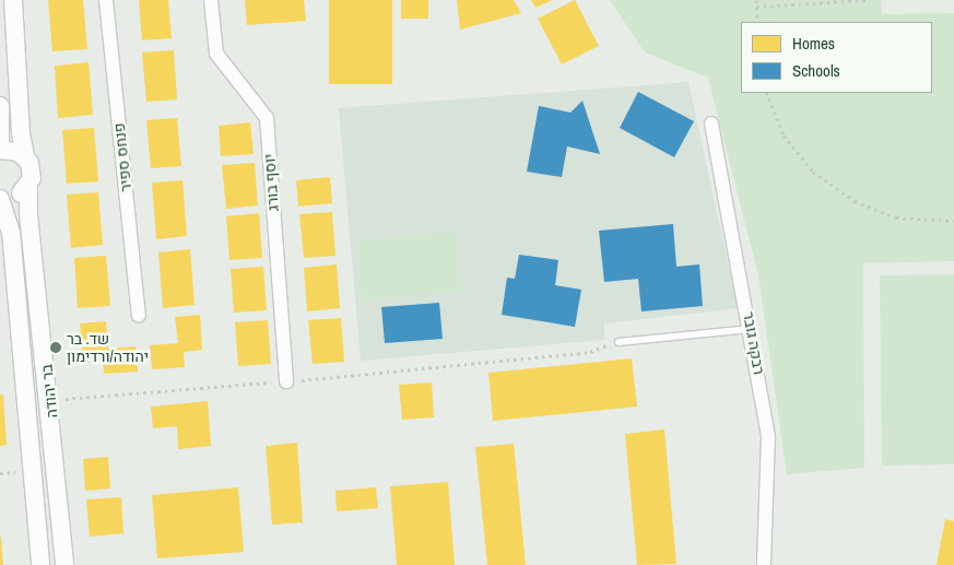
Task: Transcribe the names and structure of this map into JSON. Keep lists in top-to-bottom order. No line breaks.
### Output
{"streets":{"street":["פנחס ספיר","יוסף בורג","רבקה גובר","בר יהודה"]},"places":["שד. בר יהודה/ורדימון"],"legend":["Homes","Schools"]}
